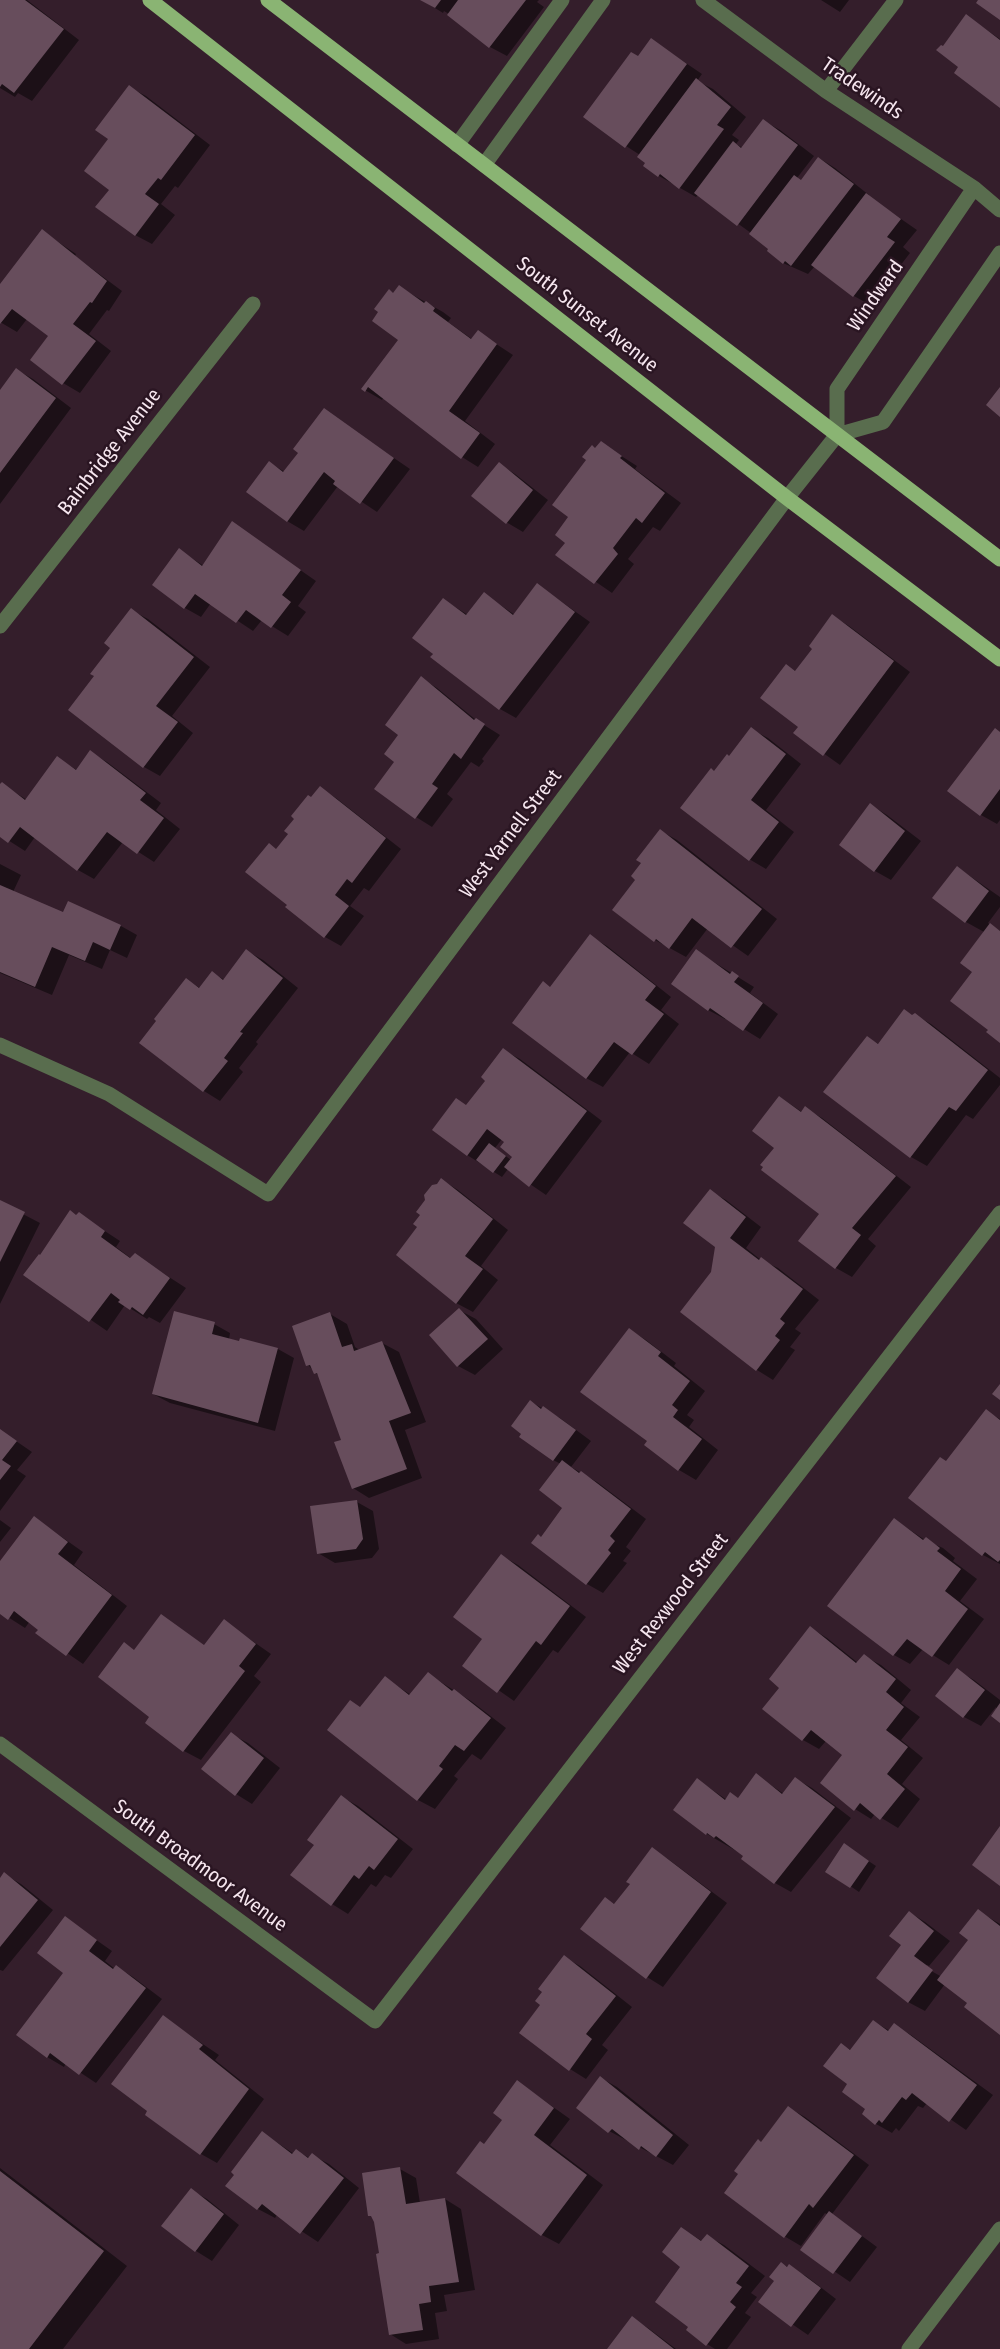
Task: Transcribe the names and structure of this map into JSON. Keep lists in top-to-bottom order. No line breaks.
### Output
{"streets":{"main road":["South Sunset Avenue"],"street":["Tradewinds","Windward","Bainbridge Avenue","West Yarnell Street","West Rexwood Street","South Broadmoor Avenue"]},"crossings":[["Tradewinds","Windward"],["South Sunset Avenue","West Yarnell Street"],["West Rexwood Street","South Broadmoor Avenue"]]}
